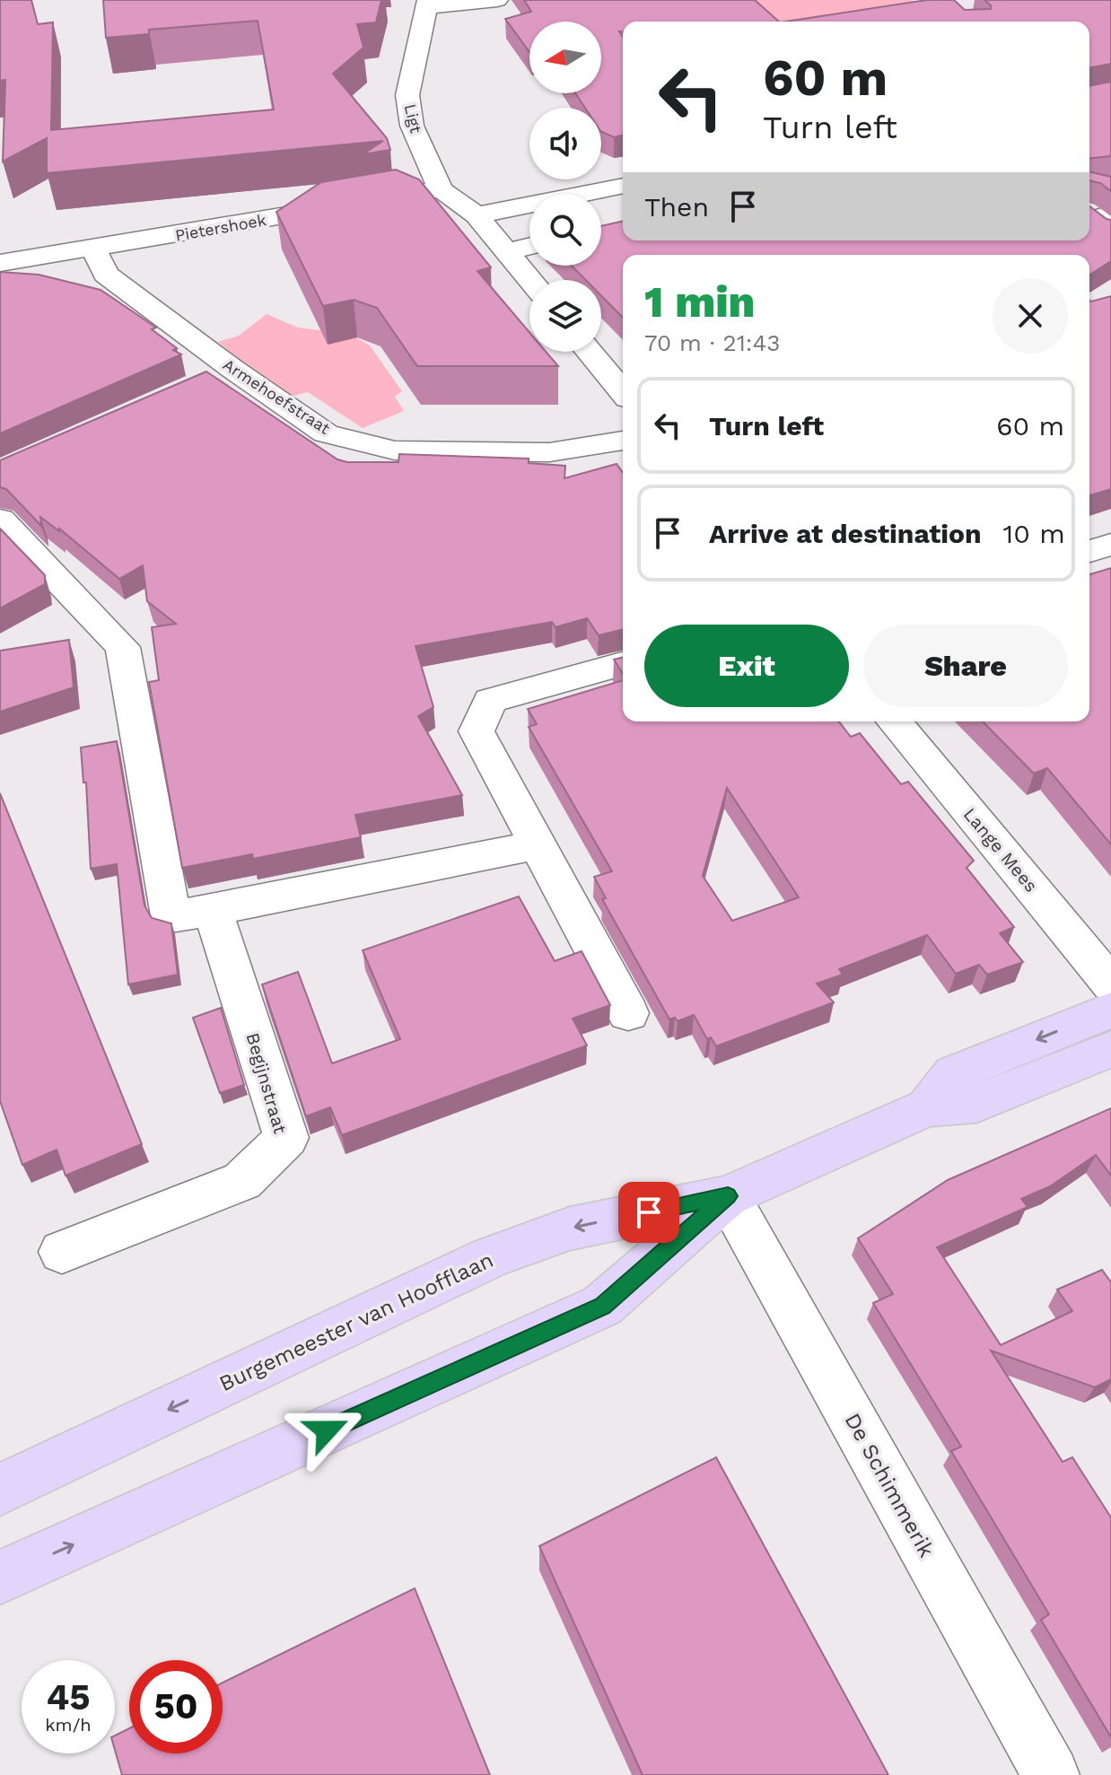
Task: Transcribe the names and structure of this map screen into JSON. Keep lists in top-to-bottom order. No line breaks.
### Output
{"streets":{"main road":["Burgemeester van Hoofflaan"],"street":["Ligt","Pietershoek","Armehoefstraat","Lange Mees","Begijnstraat","De Schimmerik"]},"crossings":[["Ligt","Pietershoek"],["Pietershoek","Armehoefstraat"],["Burgemeester van Hoofflaan","De Schimmerik"]],"north":"left","page":{"turn":["60 m","Turn left"],"then":"Then","heading":["1 min","70 m · 21:43"],"list":[{"name":"Turn left","value":"60 m"},{"name":"Arrive at destination","value":"10 m"}],"buttons":["Exit","Share"],"speed":"45 km/h","limit":"50"}}
